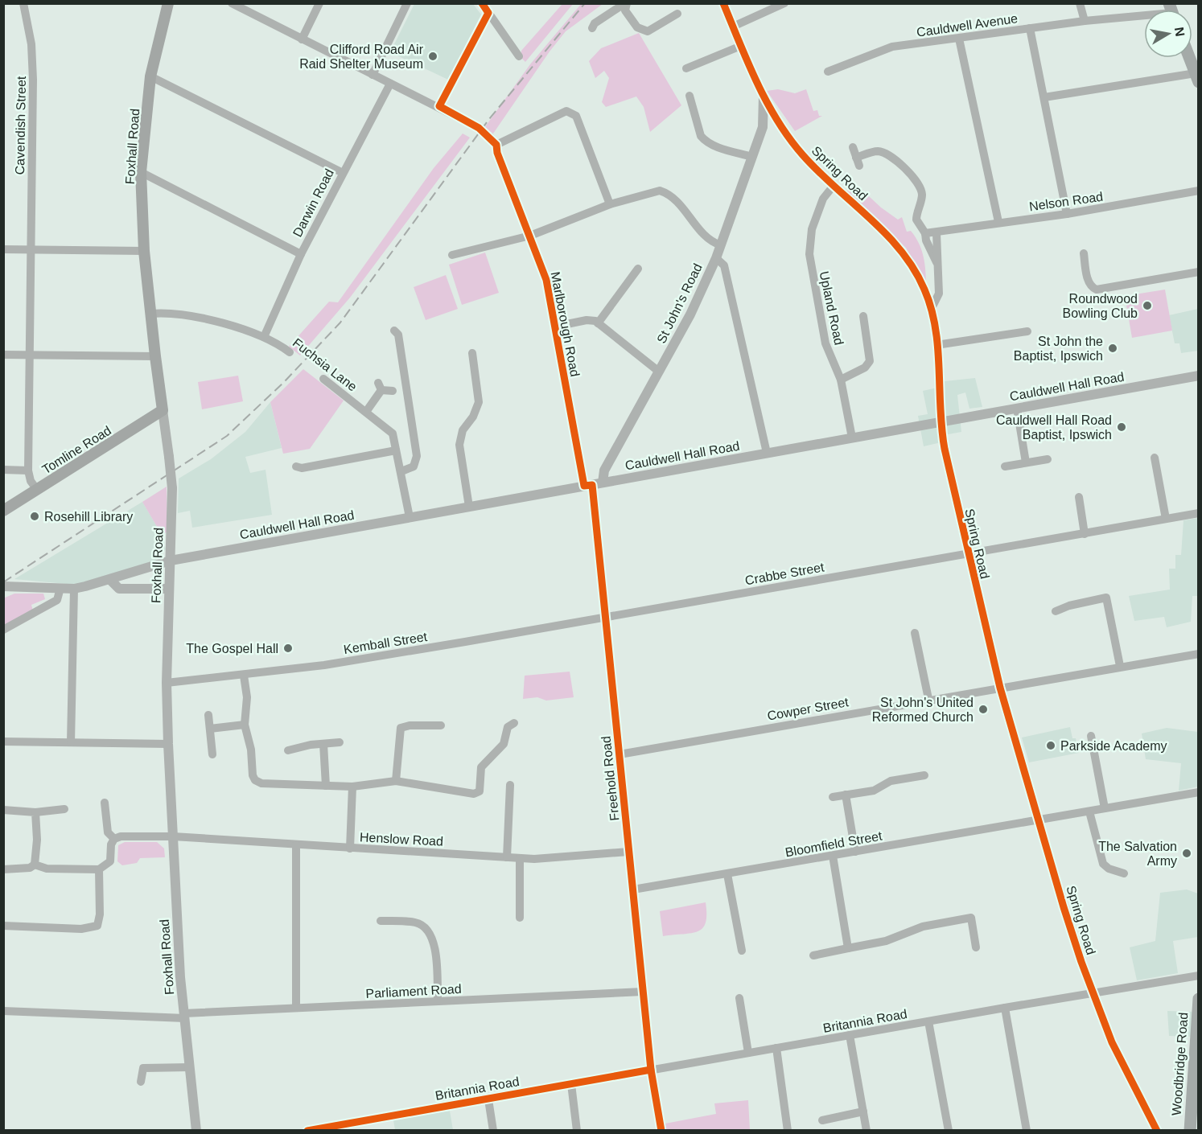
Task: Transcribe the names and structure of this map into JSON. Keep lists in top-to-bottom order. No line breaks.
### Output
{"streets":{"main road":["Foxhall Road","Tomline Road","Woodbridge Road"],"street":["Cauldwell Avenue","Cavendish Street","Spring Road","Nelson Road","Darwin Road","St John's Road","Upland Road","Marlborough Road","Fuchsia Lane","Cauldwell Hall Road","Crabbe Street","Kemball Street","Cowper Street","Freehold Road","Henslow Road","Bloomfield Street","Parliament Road","Britannia Road"]},"crossings":[["Foxhall Road","Fuchsia Lane"],["Foxhall Road","Cauldwell Hall Road"],["Foxhall Road","Tomline Road"],["Foxhall Road","Kemball Street"],["Foxhall Road","Henslow Road"],["Foxhall Road","Parliament Road"],["Spring Road","St John's Road"],["Spring Road","Upland Road"],["Spring Road","Cauldwell Hall Road"],["Spring Road","Crabbe Street"],["Spring Road","Cowper Street"],["Spring Road","Bloomfield Street"],["Spring Road","Britannia Road"],["Darwin Road","Fuchsia Lane"],["St John's Road","Marlborough Road"],["St John's Road","Cauldwell Hall Road"],["St John's Road","Freehold Road"],["Upland Road","Cauldwell Hall Road"],["Marlborough Road","Cauldwell Hall Road"],["Marlborough Road","Freehold Road"],["Fuchsia Lane","Cauldwell Hall Road"],["Cauldwell Hall Road","Freehold Road"],["Crabbe Street","Kemball Street"],["Crabbe Street","Freehold Road"],["Kemball Street","Freehold Road"],["Cowper Street","Freehold Road"],["Freehold Road","Henslow Road"],["Freehold Road","Bloomfield Street"],["Freehold Road","Parliament Road"],["Freehold Road","Britannia Road"]],"places":["Clifford Road Air Raid Shelter Museum","Roundwood Bowling Club","St John the Baptist, Ipswich","Cauldwell Hall Road Baptist, Ipswich","Rosehill Library","The Gospel Hall","St John's United Reformed Church","Parkside Academy","The Salvation Army"],"north":"right"}
